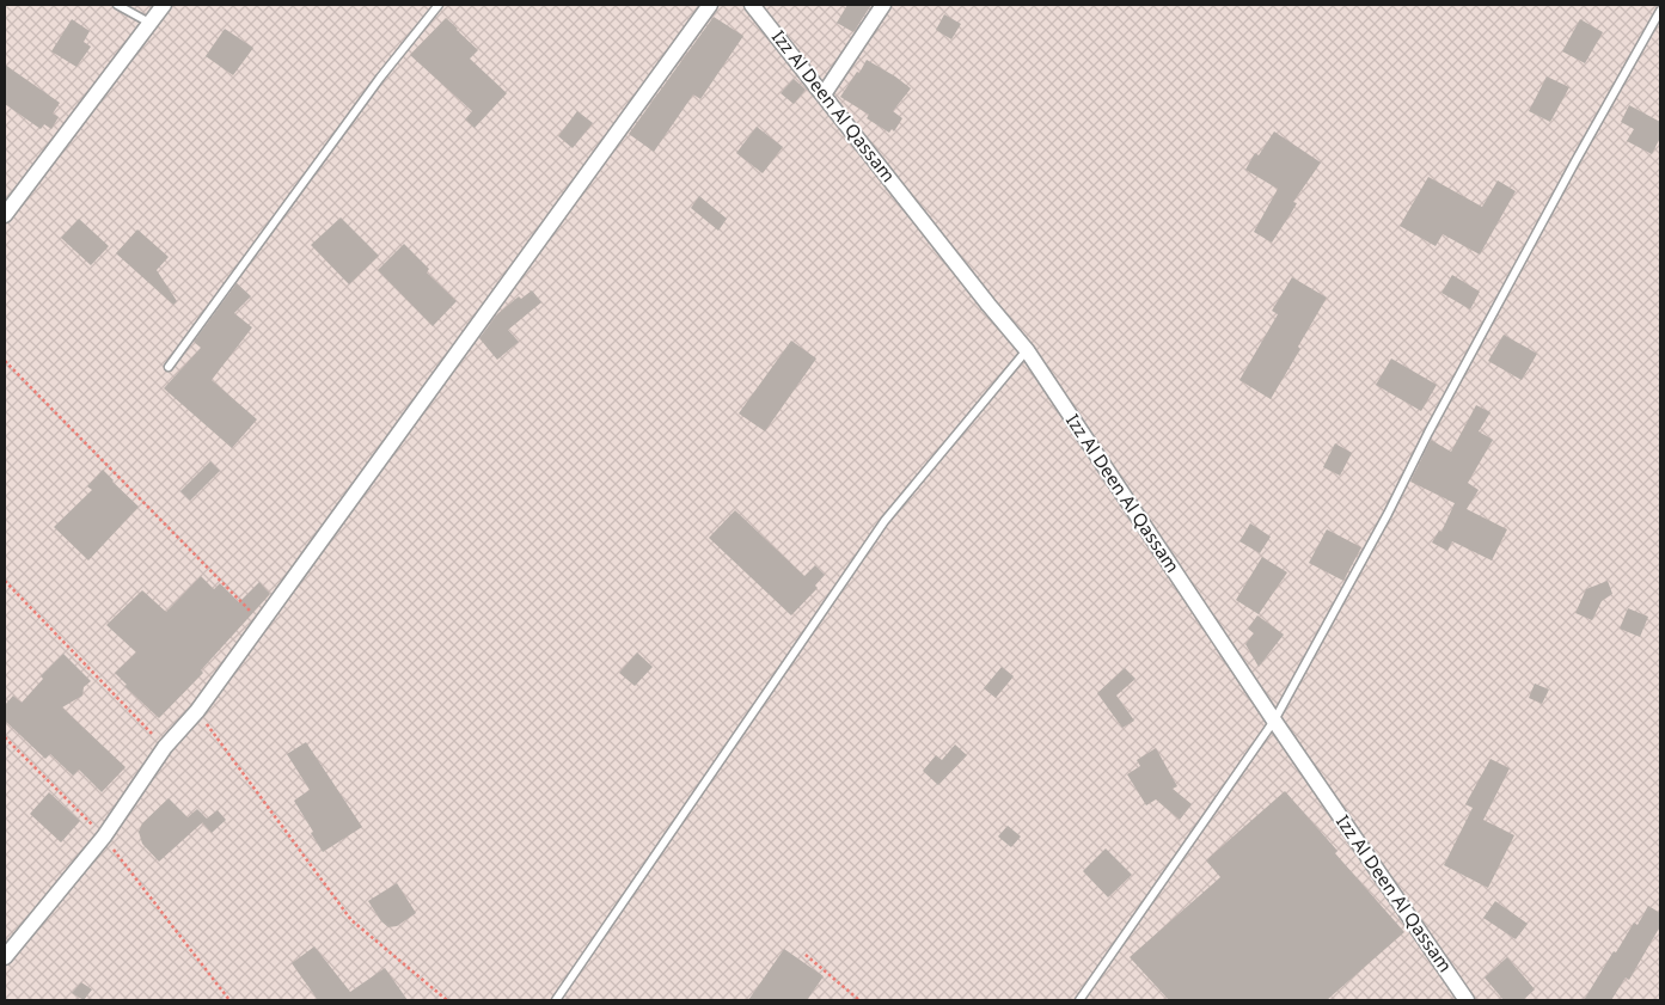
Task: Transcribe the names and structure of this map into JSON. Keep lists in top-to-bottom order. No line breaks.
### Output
{"streets":{"street":["Izz Al Deen Al Qassam"]}}
